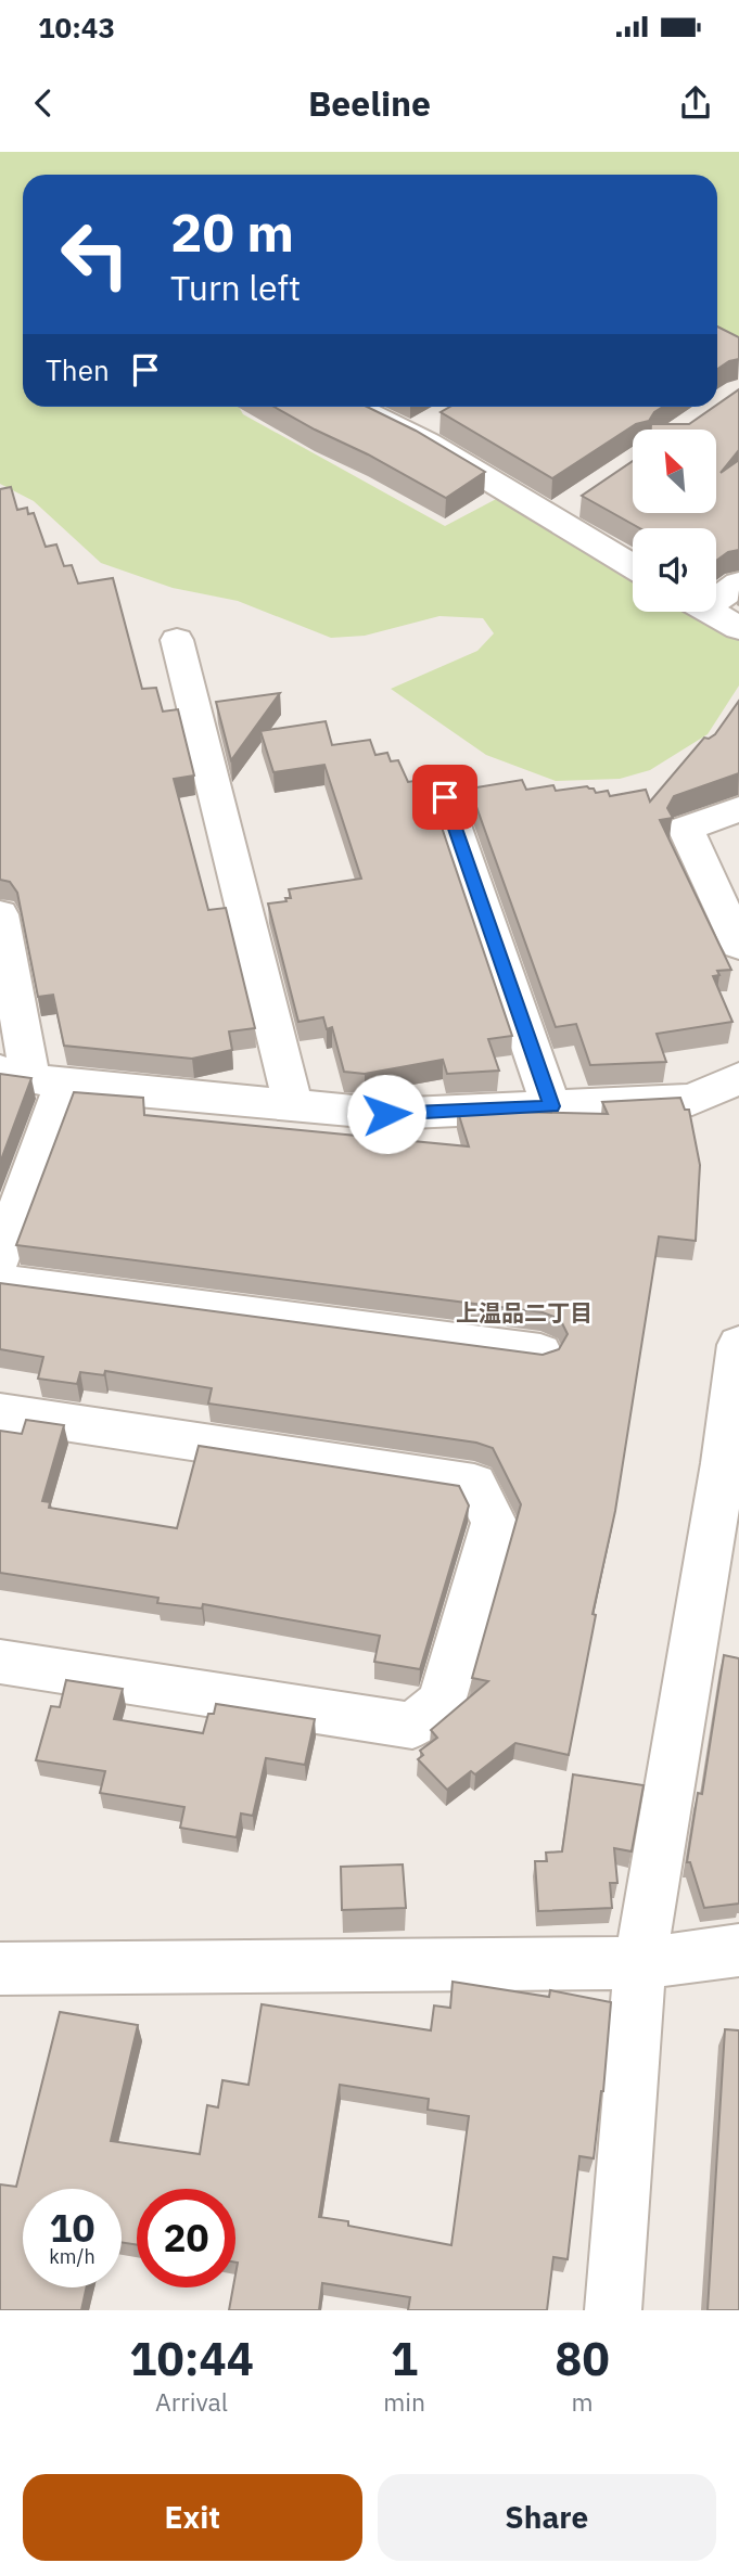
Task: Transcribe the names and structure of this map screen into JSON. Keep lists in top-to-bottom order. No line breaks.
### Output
{"districts":["上温品二丁目"],"north":"top left","page":{"status":"10:43","header":"Beeline","turn":["20 m","Turn left"],"then":"Then","speed":"10 km/h","limit":"20","eta":["10:44","Arrival","1","min","80","m"],"buttons":["Exit","Share"]}}
